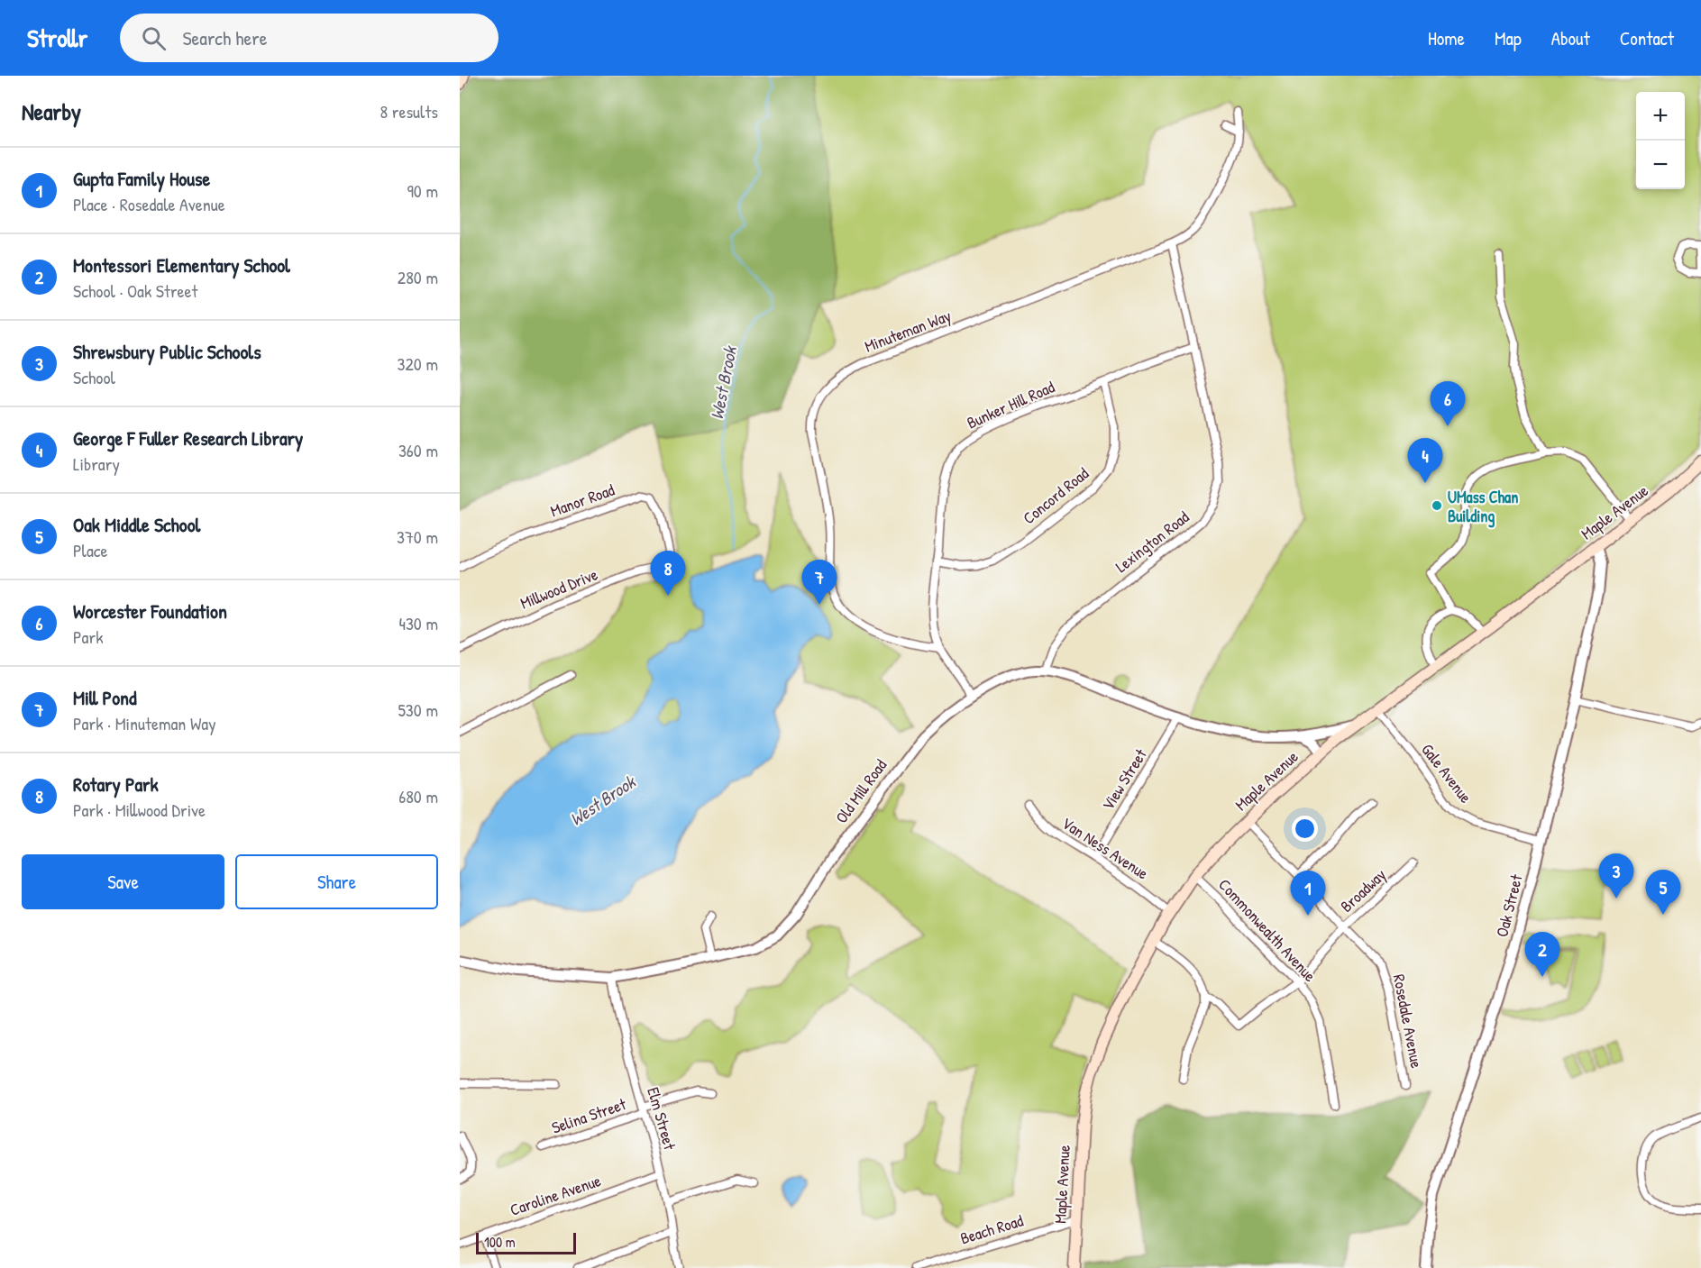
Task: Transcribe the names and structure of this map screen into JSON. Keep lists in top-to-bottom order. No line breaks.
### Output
{"streets":{"main road":["Maple Avenue"],"street":["Minuteman Way","Bunker Hill Road","Concord Road","Manor Road","Lexington Road","Millwood Drive","Gale Avenue","View Street","Old Mill Road","Van Ness Avenue","Broadway","Oak Street","Commonwealth Avenue","Rosedale Avenue","Selina Street","Elm Street","Caroline Avenue","Beach Road"]},"crossings":[["Minuteman Way","Bunker Hill Road"],["Bunker Hill Road","Concord Road"],["Bunker Hill Road","Lexington Road"],["Bunker Hill Road","Old Mill Road"],["Manor Road","Millwood Drive"],["Maple Avenue","Gale Avenue"],["Maple Avenue","Old Mill Road"],["Maple Avenue","Van Ness Avenue"],["Maple Avenue","Oak Street"],["Maple Avenue","Commonwealth Avenue"],["Maple Avenue","Rosedale Avenue"],["Maple Avenue","Beach Road"],["Lexington Road","Old Mill Road"],["Gale Avenue","Oak Street"],["View Street","Old Mill Road"],["View Street","Van Ness Avenue"],["Old Mill Road","Elm Street"],["Broadway","Commonwealth Avenue"],["Broadway","Rosedale Avenue"],["Selina Street","Elm Street"],["Elm Street","Caroline Avenue"]],"water":["West Brook"],"places":["UMass Chan Building"],"scale_bar":"100 m","page":{"header":"Strollr","search":"Search here","nav":["Home","Map","About","Contact"],"heading":["Nearby","8 results"],"map_buttons":["+","−"],"list":[{"mark":"1","name":"Gupta Family House","note":"Place · Rosedale Avenue","value":"90 m"},{"mark":"2","name":"Montessori Elementary School","note":"School · Oak Street","value":"280 m"},{"mark":"3","name":"Shrewsbury Public Schools","note":"School","value":"320 m"},{"mark":"4","name":"George F Fuller Research Library","note":"Library","value":"360 m"},{"mark":"5","name":"Oak Middle School","note":"Place","value":"370 m"},{"mark":"6","name":"Worcester Foundation","note":"Park","value":"430 m"},{"mark":"7","name":"Mill Pond","note":"Park · Minuteman Way","value":"530 m"},{"mark":"8","name":"Rotary Park","note":"Park · Millwood Drive","value":"680 m"}],"pins":["6","4","8","7","3","5","1","2"],"buttons":["Save","Share"],"scale":"100 m"}}
